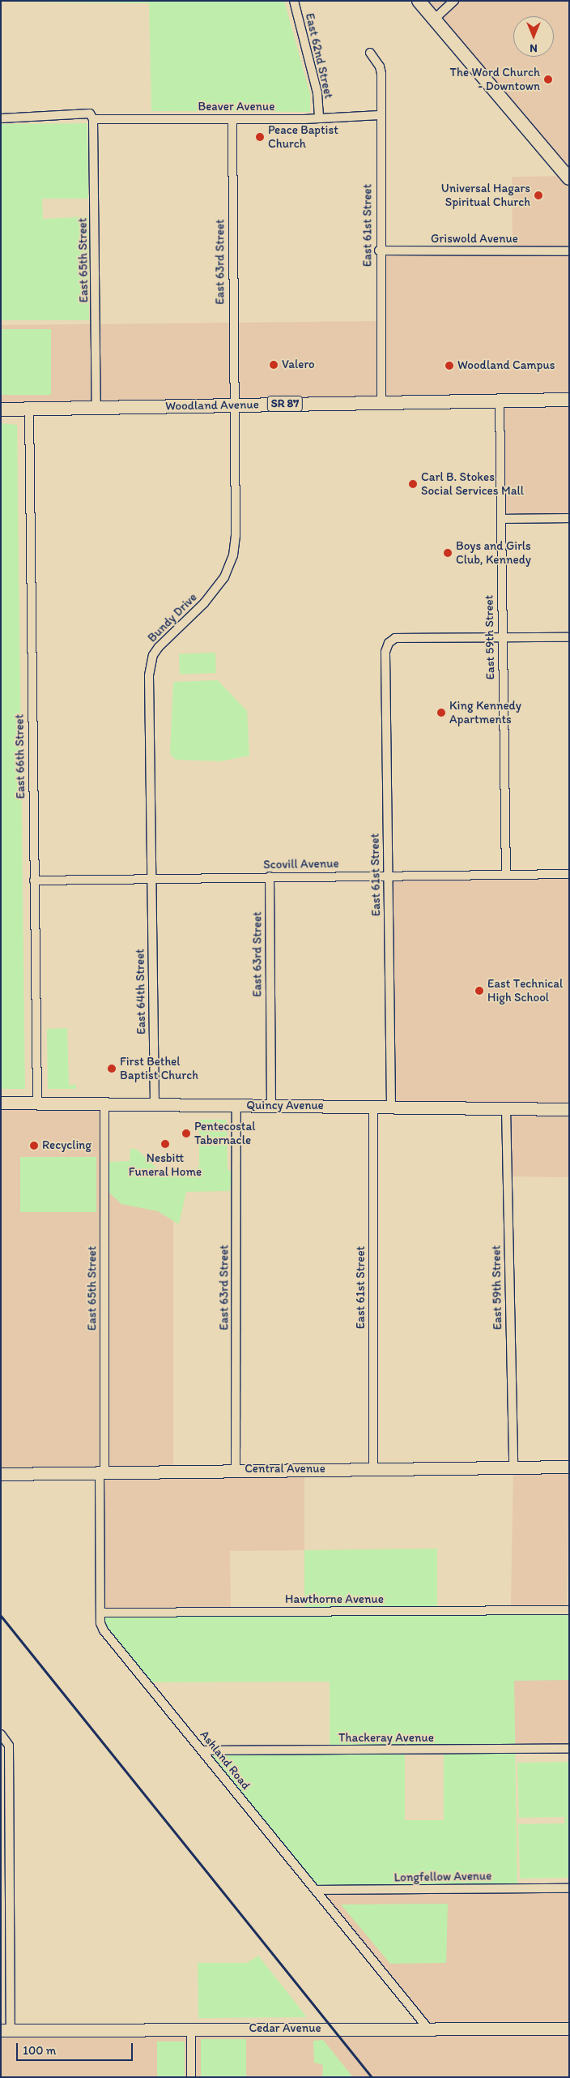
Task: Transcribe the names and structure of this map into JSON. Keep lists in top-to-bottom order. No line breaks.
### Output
{"streets":{"main road":["SR 87","Woodland Avenue"],"street":["East 62nd Street","Beaver Avenue","East 61st Street","Griswold Avenue","East 65th Street","East 63rd Street","Bundy Drive","East 59th Street","East 66th Street","Scovill Avenue","East 64th Street","Quincy Avenue","Central Avenue","Hawthorne Avenue","Thackeray Avenue","Ashland Road","Longfellow Avenue","Cedar Avenue"]},"crossings":[["East 62nd Street","Beaver Avenue"],["Beaver Avenue","East 61st Street"],["Beaver Avenue","East 65th Street"],["Beaver Avenue","East 63rd Street"],["East 61st Street","Griswold Avenue"],["East 61st Street","Woodland Avenue"],["East 61st Street","East 59th Street"],["East 61st Street","Scovill Avenue"],["East 61st Street","Quincy Avenue"],["East 61st Street","Central Avenue"],["East 65th Street","Woodland Avenue"],["East 65th Street","Quincy Avenue"],["East 65th Street","Central Avenue"],["East 65th Street","Ashland Road"],["East 63rd Street","Woodland Avenue"],["East 63rd Street","Bundy Drive"],["East 63rd Street","Scovill Avenue"],["East 63rd Street","Quincy Avenue"],["East 63rd Street","Central Avenue"],["Woodland Avenue","Bundy Drive"],["Woodland Avenue","East 59th Street"],["Woodland Avenue","East 66th Street"],["Bundy Drive","Scovill Avenue"],["Bundy Drive","East 64th Street"],["East 59th Street","Scovill Avenue"],["East 59th Street","Quincy Avenue"],["East 59th Street","Central Avenue"],["East 66th Street","Scovill Avenue"],["East 66th Street","Quincy Avenue"],["Scovill Avenue","East 64th Street"],["East 64th Street","Quincy Avenue"],["Central Avenue","Ashland Road"],["Hawthorne Avenue","Ashland Road"],["Thackeray Avenue","Ashland Road"],["Ashland Road","Longfellow Avenue"],["Ashland Road","Cedar Avenue"]],"places":["The Word Church - Downtown","Peace Baptist Church","Universal Hagars Spiritual Church","Valero","Woodland Campus","Carl B. Stokes Social Services Mall","Boys and Girls Club, Kennedy","King Kennedy Apartments","East Technical High School","First Bethel Baptist Church","Pentecostal Tabernacle","Nesbitt Funeral Home","Recycling"],"scale_bar":"100 m","north":"bottom"}
